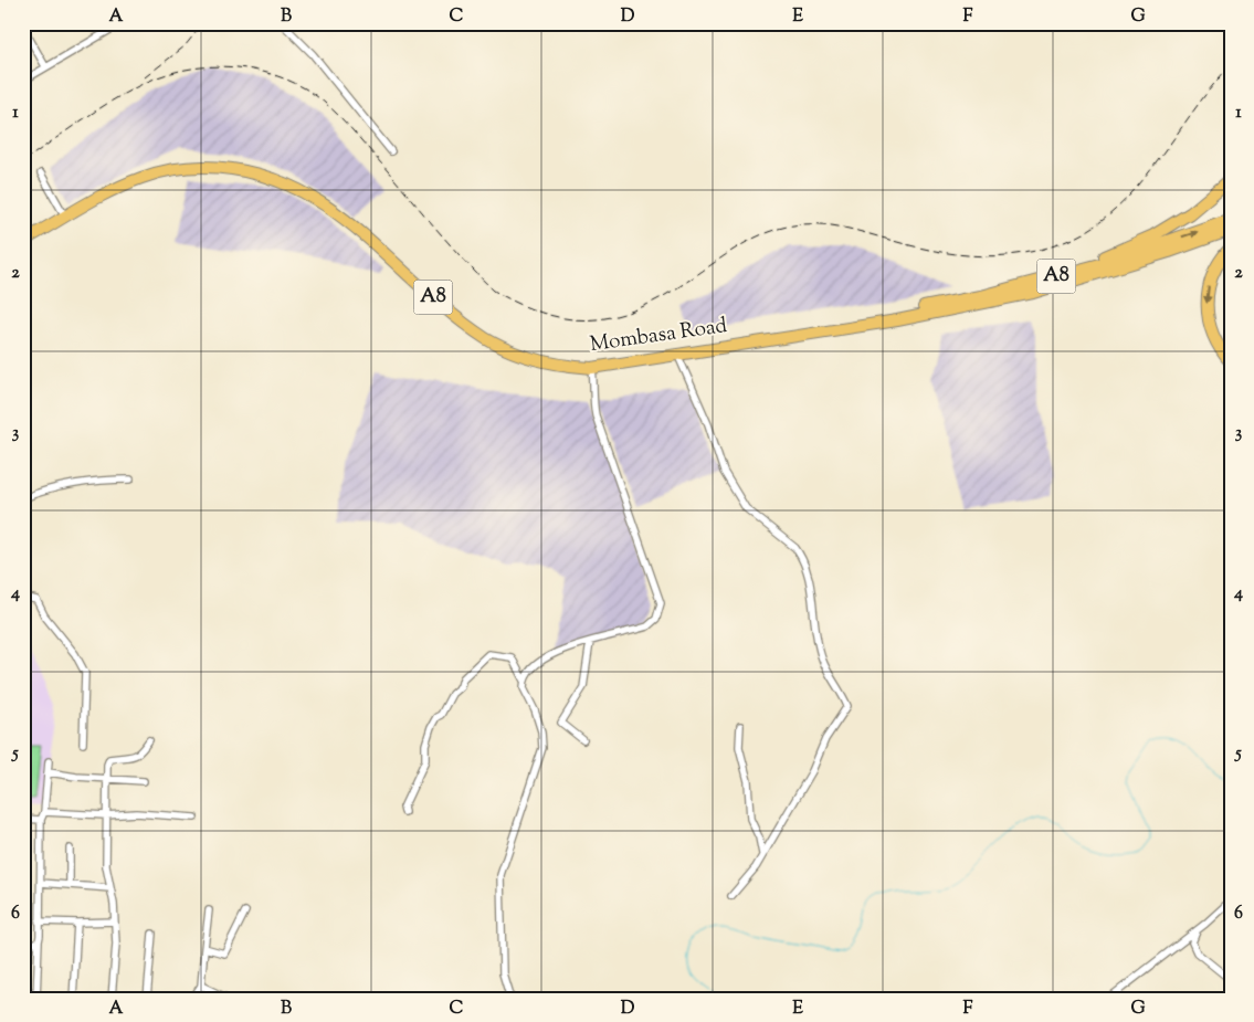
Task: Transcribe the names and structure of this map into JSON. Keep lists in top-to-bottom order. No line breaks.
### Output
{"streets":{"highway":["A8","Mombasa Road"]},"grid":{"columns":["A","B","C","D","E","F","G"],"rows":["1","2","3","4","5","6"]}}
